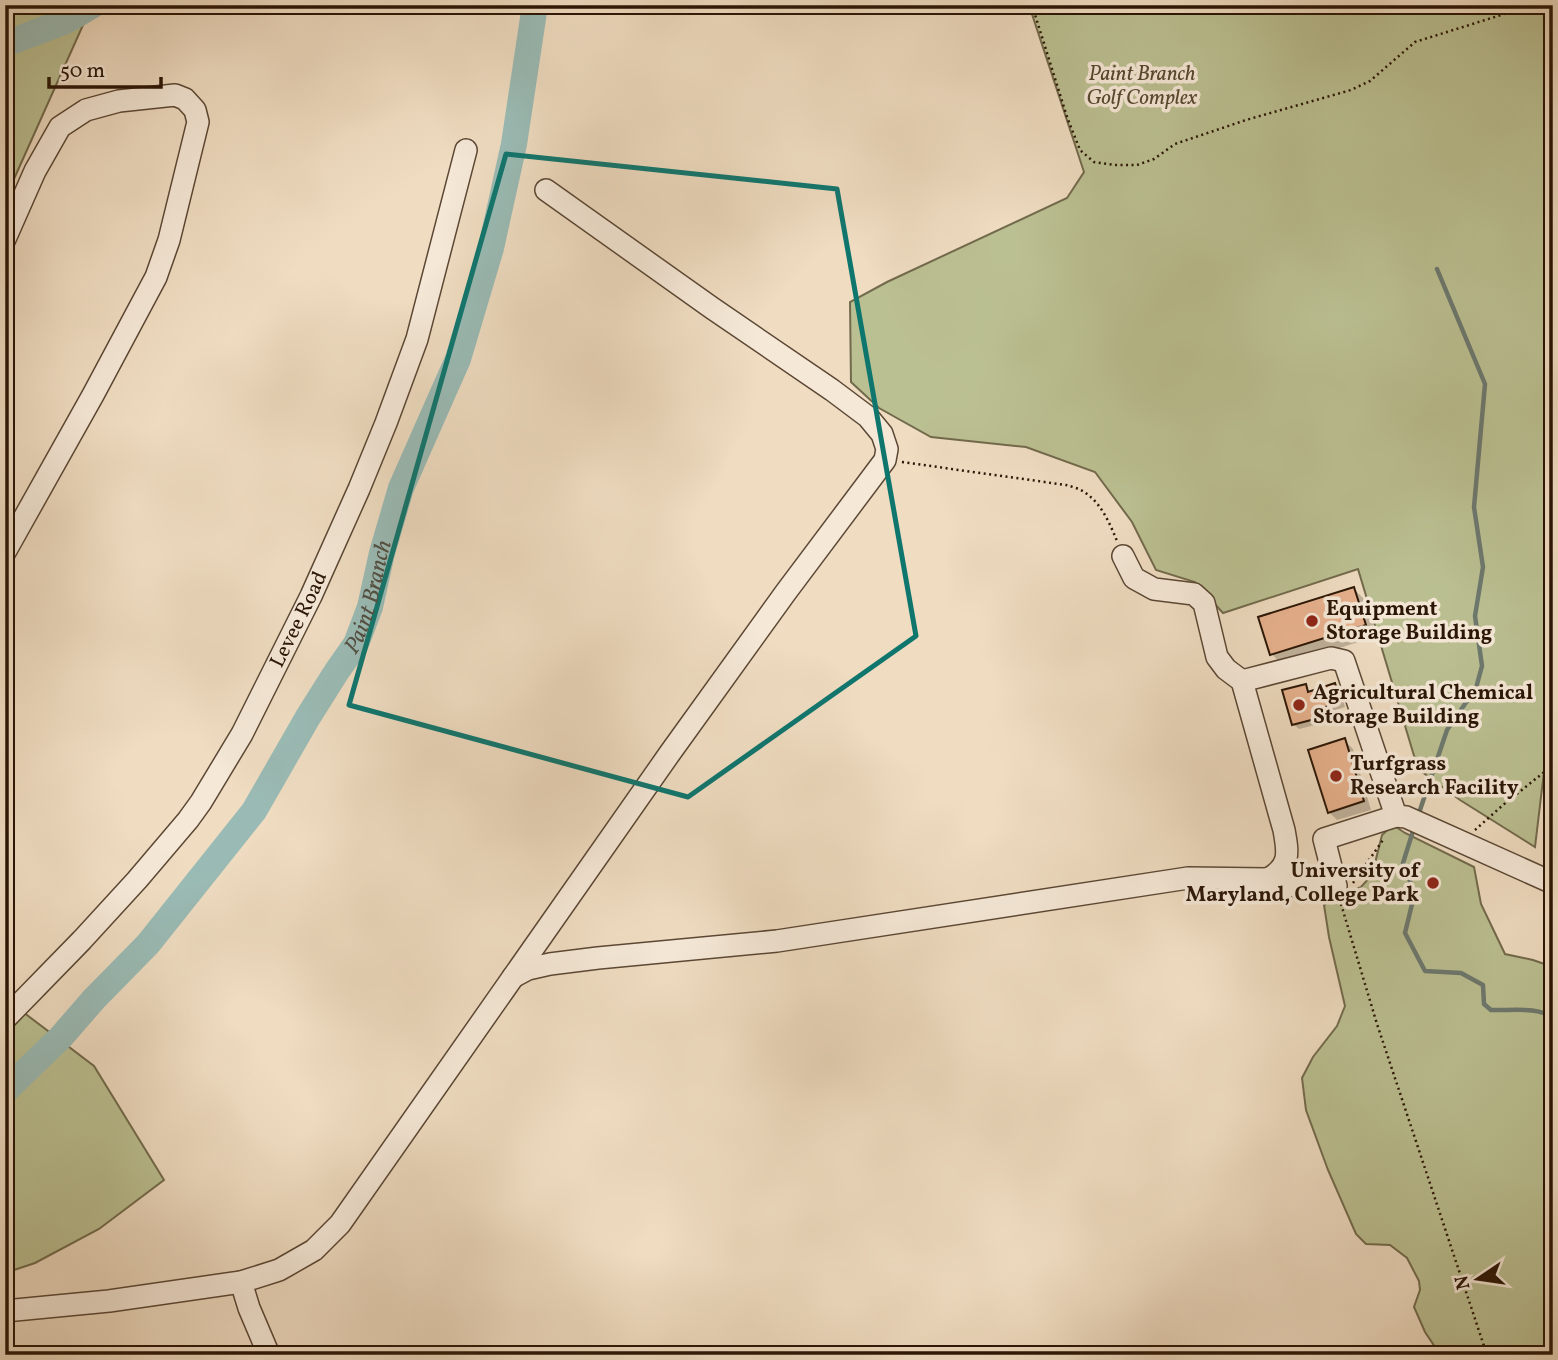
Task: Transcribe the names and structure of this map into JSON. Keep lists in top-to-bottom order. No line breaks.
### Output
{"streets":{"lane":["Levee Road"]},"water":["Paint Branch"],"parks":["Paint Branch Golf Complex"],"places":["Equipment Storage Building","Agricultural Chemical Storage Building","Turfgrass Research Facility","University of Maryland, College Park"],"scale_bar":"50 m","north":"left"}
